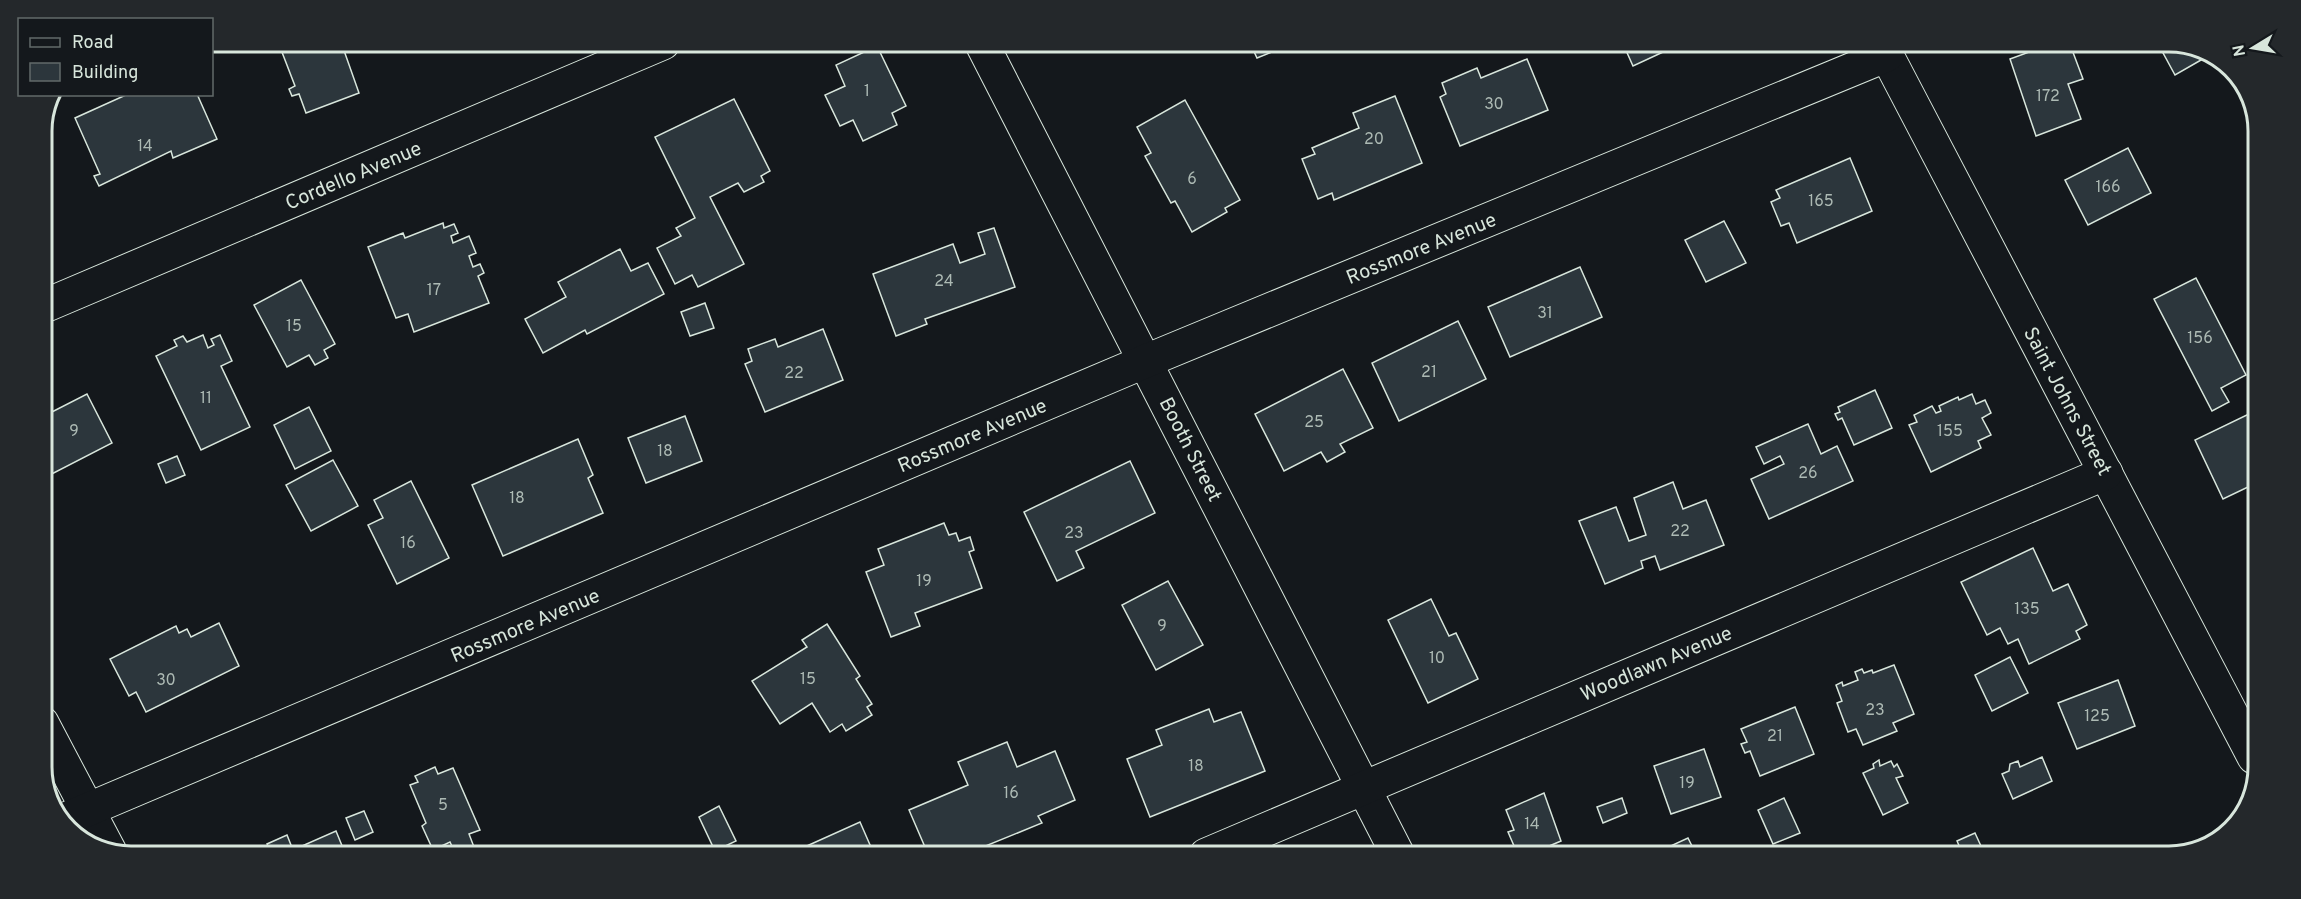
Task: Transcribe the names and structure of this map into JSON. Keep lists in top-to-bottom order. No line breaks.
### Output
{"streets":{"street":["Cordello Avenue","Rossmore Avenue","Saint Johns Street","Booth Street","Woodlawn Avenue"]},"crossings":[["Rossmore Avenue","Booth Street"],["Saint Johns Street","Woodlawn Avenue"],["Booth Street","Woodlawn Avenue"]],"house_numbers":["1","172","30","20","14","6","166","165","24","17","31","15","156","21","22","11","25","9","155","18","26","18","22","23","16","19","135","9","10","15","30","23","125","21","18","19","16","5","14"],"legend":["Road","Building"],"north":"left"}
